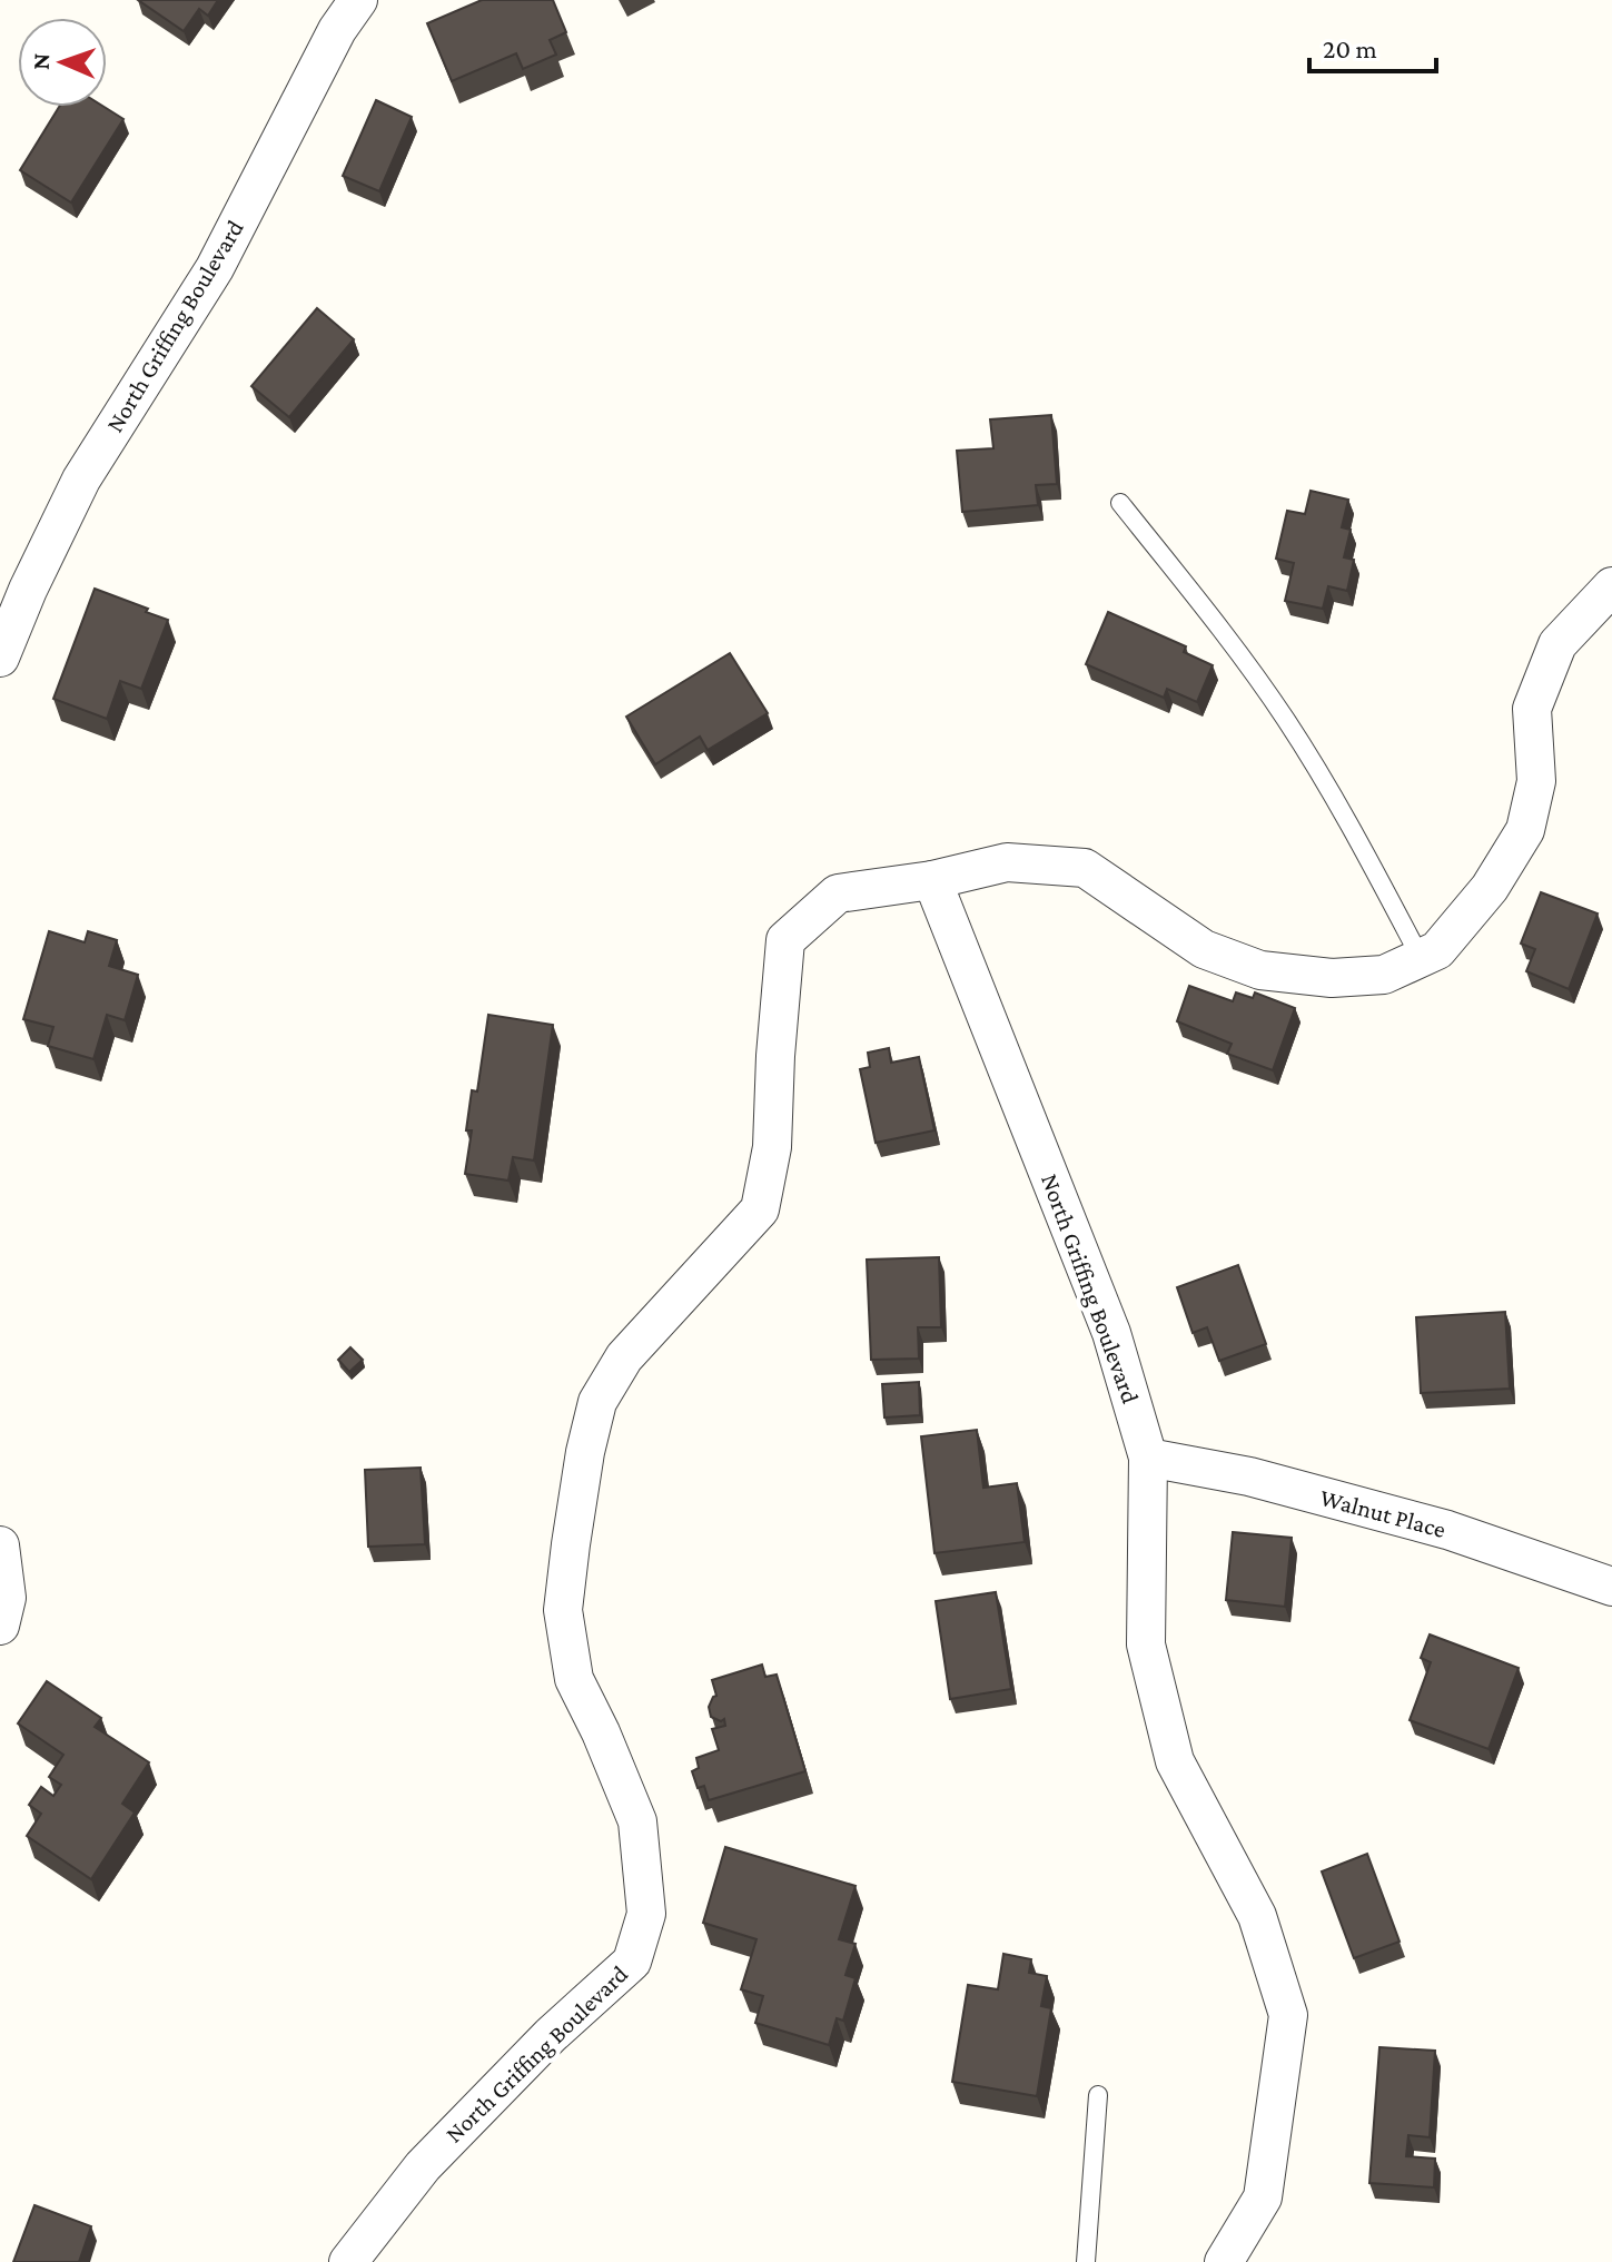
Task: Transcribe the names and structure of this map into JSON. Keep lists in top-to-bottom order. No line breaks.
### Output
{"streets":{"street":["North Griffing Boulevard","Walnut Place"]},"crossings":[["North Griffing Boulevard","Walnut Place"]],"scale_bar":"20 m","north":"left"}
